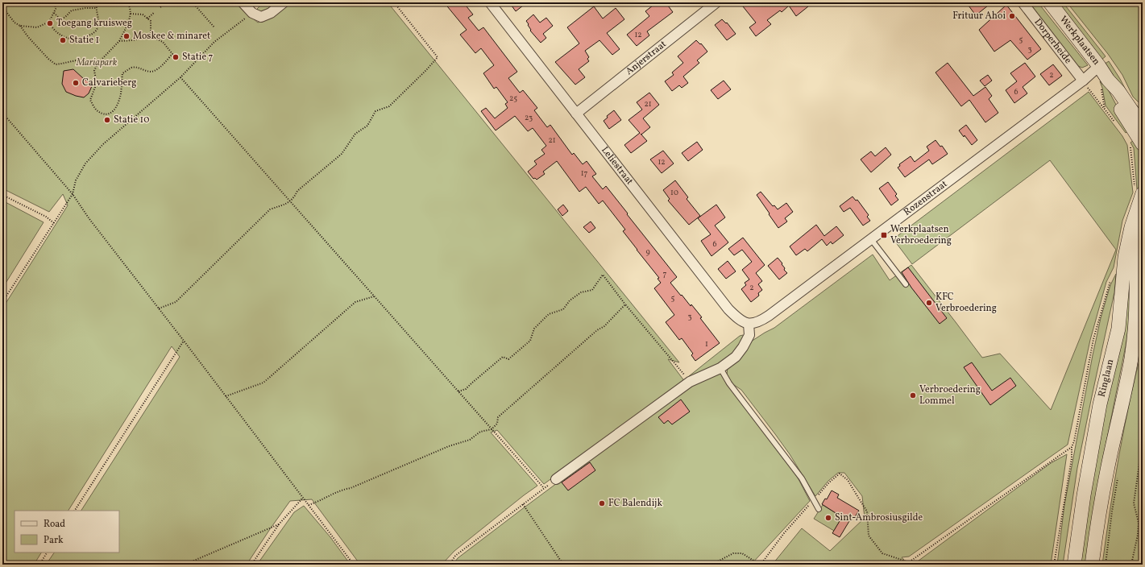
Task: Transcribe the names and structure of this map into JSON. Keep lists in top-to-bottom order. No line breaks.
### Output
{"streets":{"main road":["Werkplaatsen","Ringlaan"],"street":["Dorperheide","Anjerstraat","Leliestraat","Rozenstraat"]},"crossings":[["Dorperheide","Rozenstraat"],["Werkplaatsen","Rozenstraat"],["Anjerstraat","Leliestraat"],["Leliestraat","Rozenstraat"]],"parks":["Mariapark"],"places":{"other":["Frituur Ahoi","Toegang kruisweg","Moskee & minaret","Statie 1","Statie 7","Calvarieberg","Statie 10","KFC Verbroedering","Verbroedering Lommel","FC Balendijk","Sint-Ambrosiusgilde"],"transit":["Werkplaatsen Verbroedering"]},"house_numbers":["12","5","3","2","6","25","21","23","21","12","17","10","6","9","7","2","5","3","1"],"legend":["Road","Park"]}
